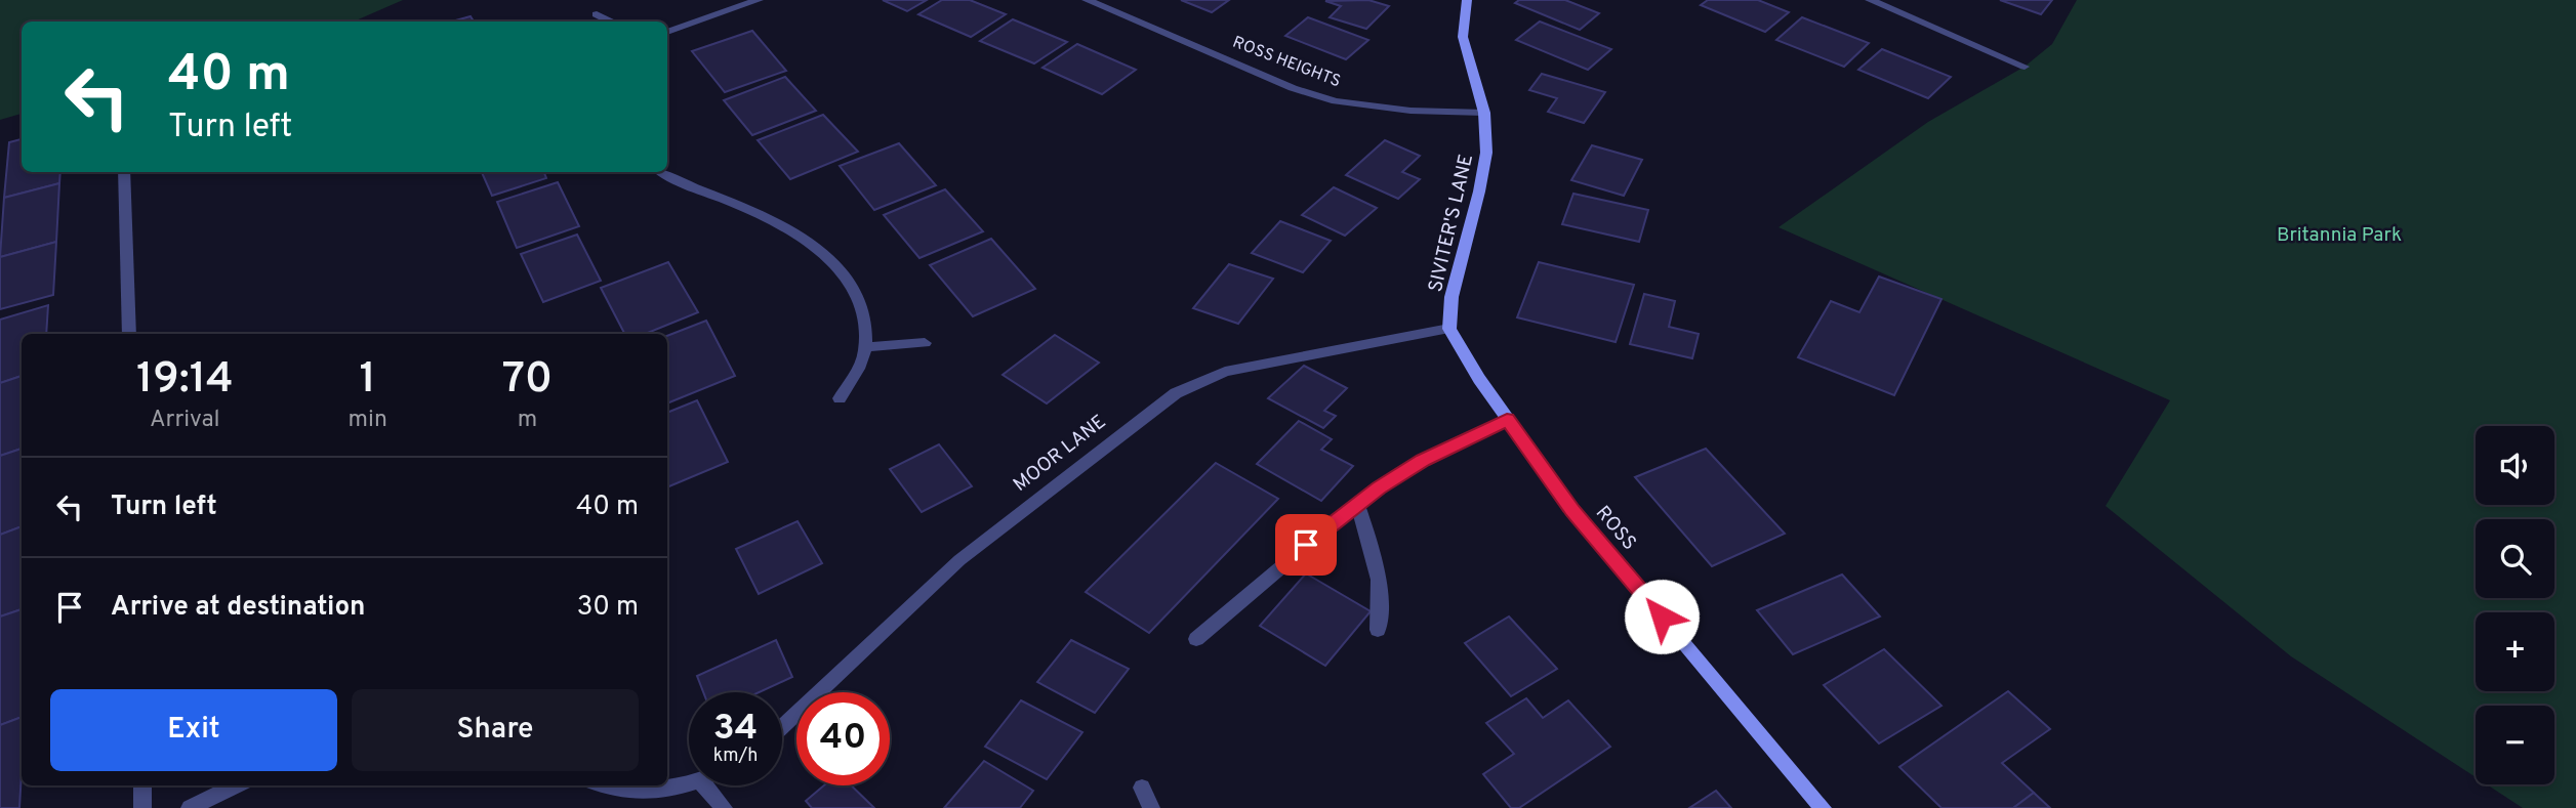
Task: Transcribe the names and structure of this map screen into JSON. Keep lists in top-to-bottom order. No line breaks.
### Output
{"streets":{"street":["ROSS HEIGHTS","SIVITER'S LANE","MOOR LANE","ROSS"]},"crossings":[["ROSS HEIGHTS","SIVITER'S LANE"],["SIVITER'S LANE","MOOR LANE"],["SIVITER'S LANE","ROSS"],["MOOR LANE","ROSS"]],"parks":["Britannia Park"],"page":{"turn":["40 m","Turn left"],"eta":["19:14","Arrival","1","min","70","m"],"map_buttons":["+","−"],"list":[{"name":"Turn left","value":"40 m"},{"name":"Arrive at destination","value":"30 m"}],"buttons":["Exit","Share"],"speed":"34 km/h","limit":"40"}}
